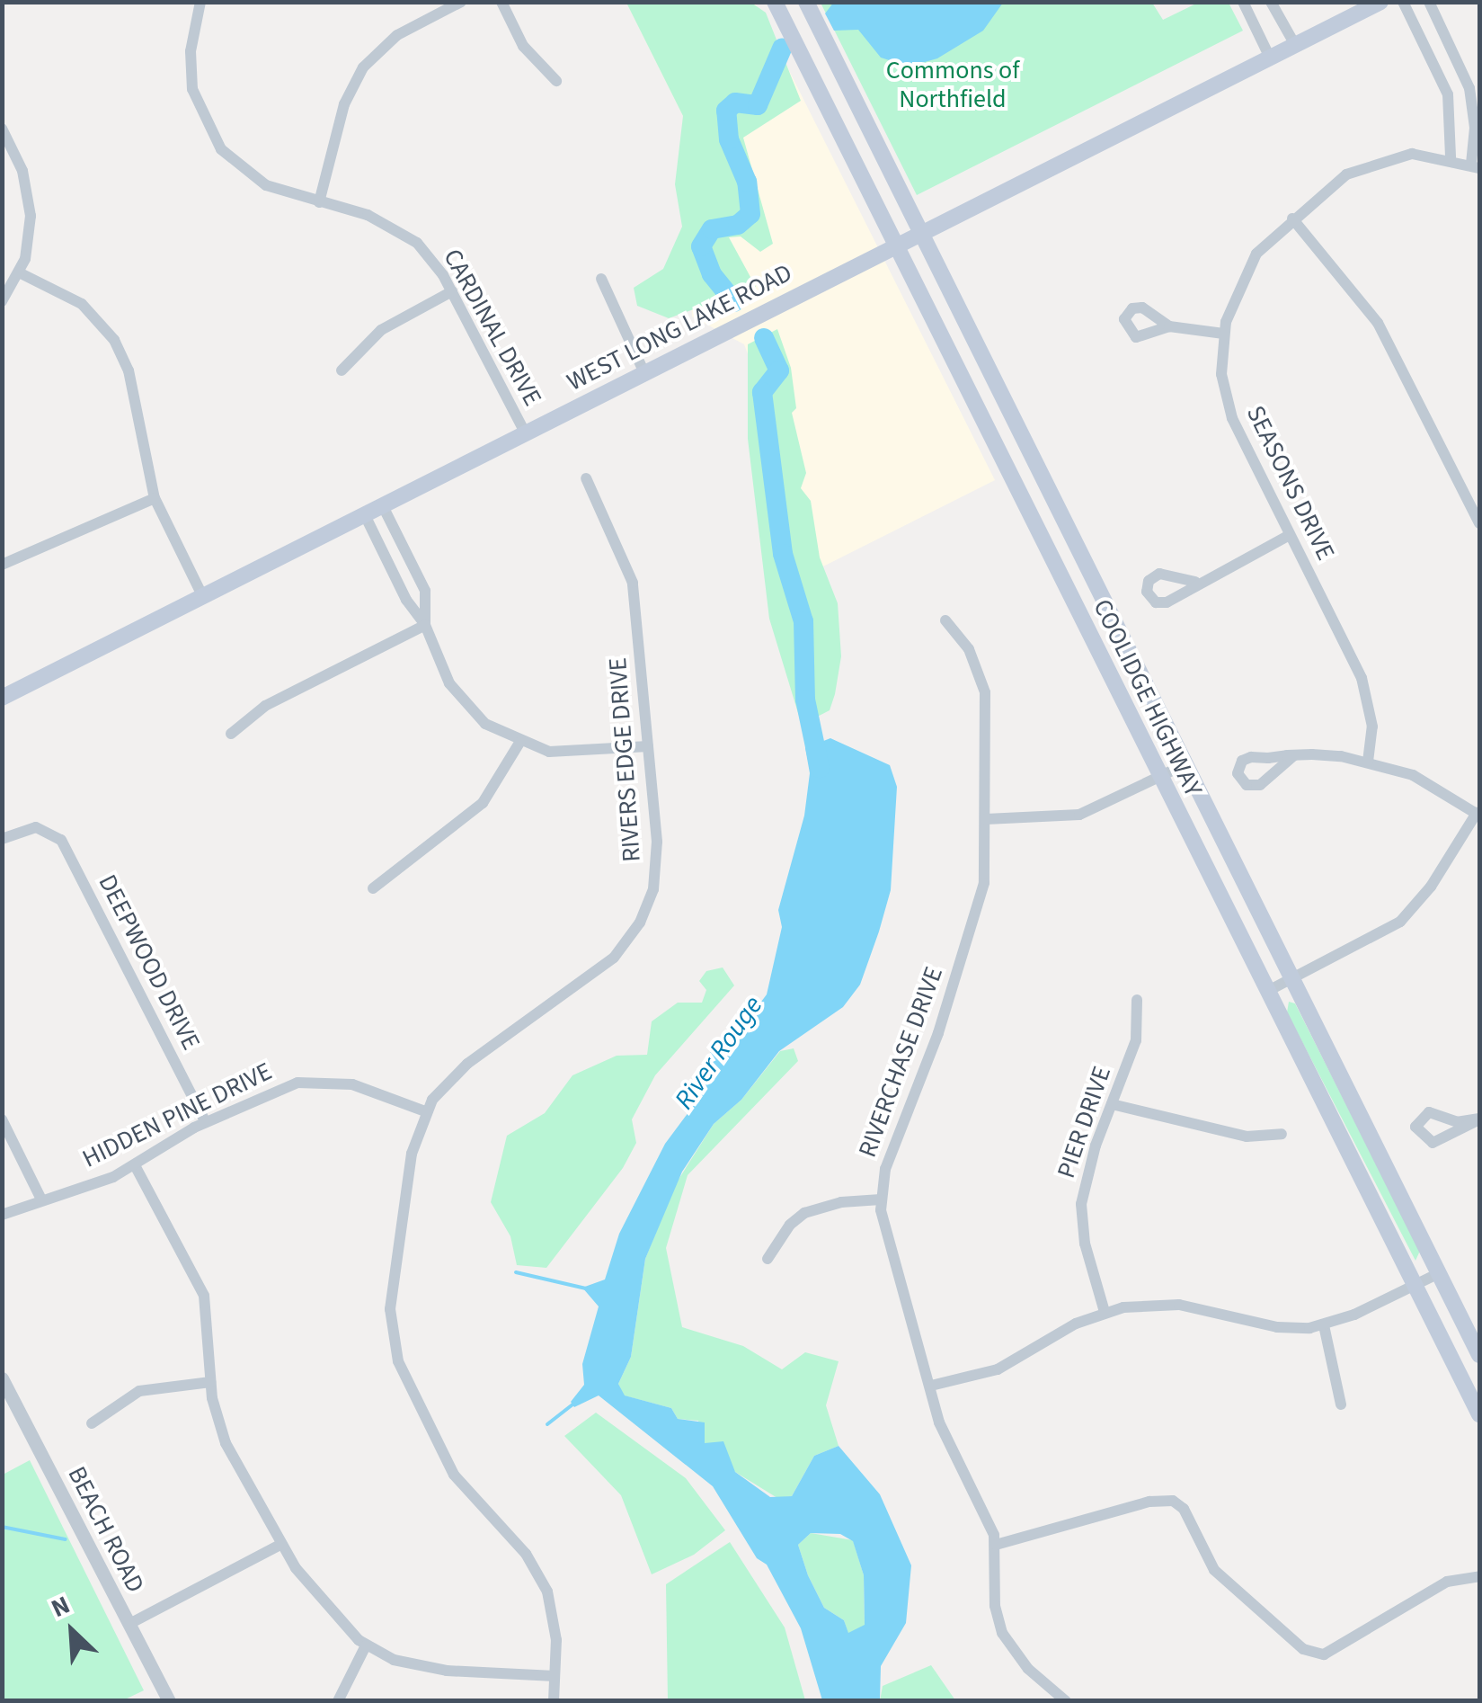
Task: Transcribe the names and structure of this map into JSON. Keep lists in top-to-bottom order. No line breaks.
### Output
{"streets":{"main road":["WEST LONG LAKE ROAD","COOLIDGE HIGHWAY"],"street":["CARDINAL DRIVE","SEASONS DRIVE","RIVERS EDGE DRIVE","DEEPWOOD DRIVE","RIVERCHASE DRIVE","HIDDEN PINE DRIVE","PIER DRIVE","BEACH ROAD"]},"crossings":[["CARDINAL DRIVE","WEST LONG LAKE ROAD"],["WEST LONG LAKE ROAD","COOLIDGE HIGHWAY"],["RIVERS EDGE DRIVE","HIDDEN PINE DRIVE"],["DEEPWOOD DRIVE","HIDDEN PINE DRIVE"]],"water":["River Rouge"],"parks":["Commons of Northfield"],"north":"top left"}
